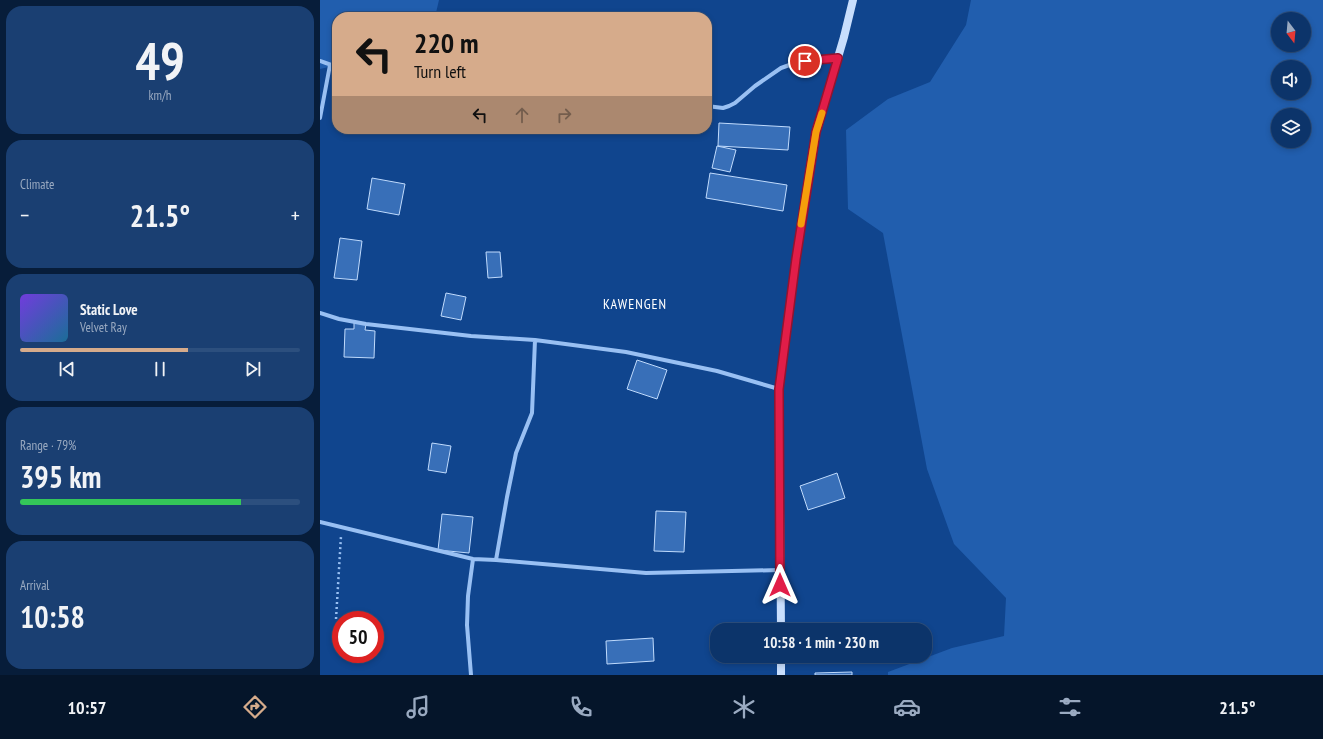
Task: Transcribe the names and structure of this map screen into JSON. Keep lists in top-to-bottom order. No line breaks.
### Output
{"districts":["KAWENGEN"],"north":"bottom","page":{"tile":[["49","km/h"],"Climate",["Range · 79%","395 km"],["Arrival","10:58"]],"turn":["220 m","Turn left"],"heat":["−","21.5°","+"],"song":["Static Love","Velvet Ray"],"limit":"50","trip":"10:58 · 1 min · 230 m","tabs":["10:57","21.5°"]}}
